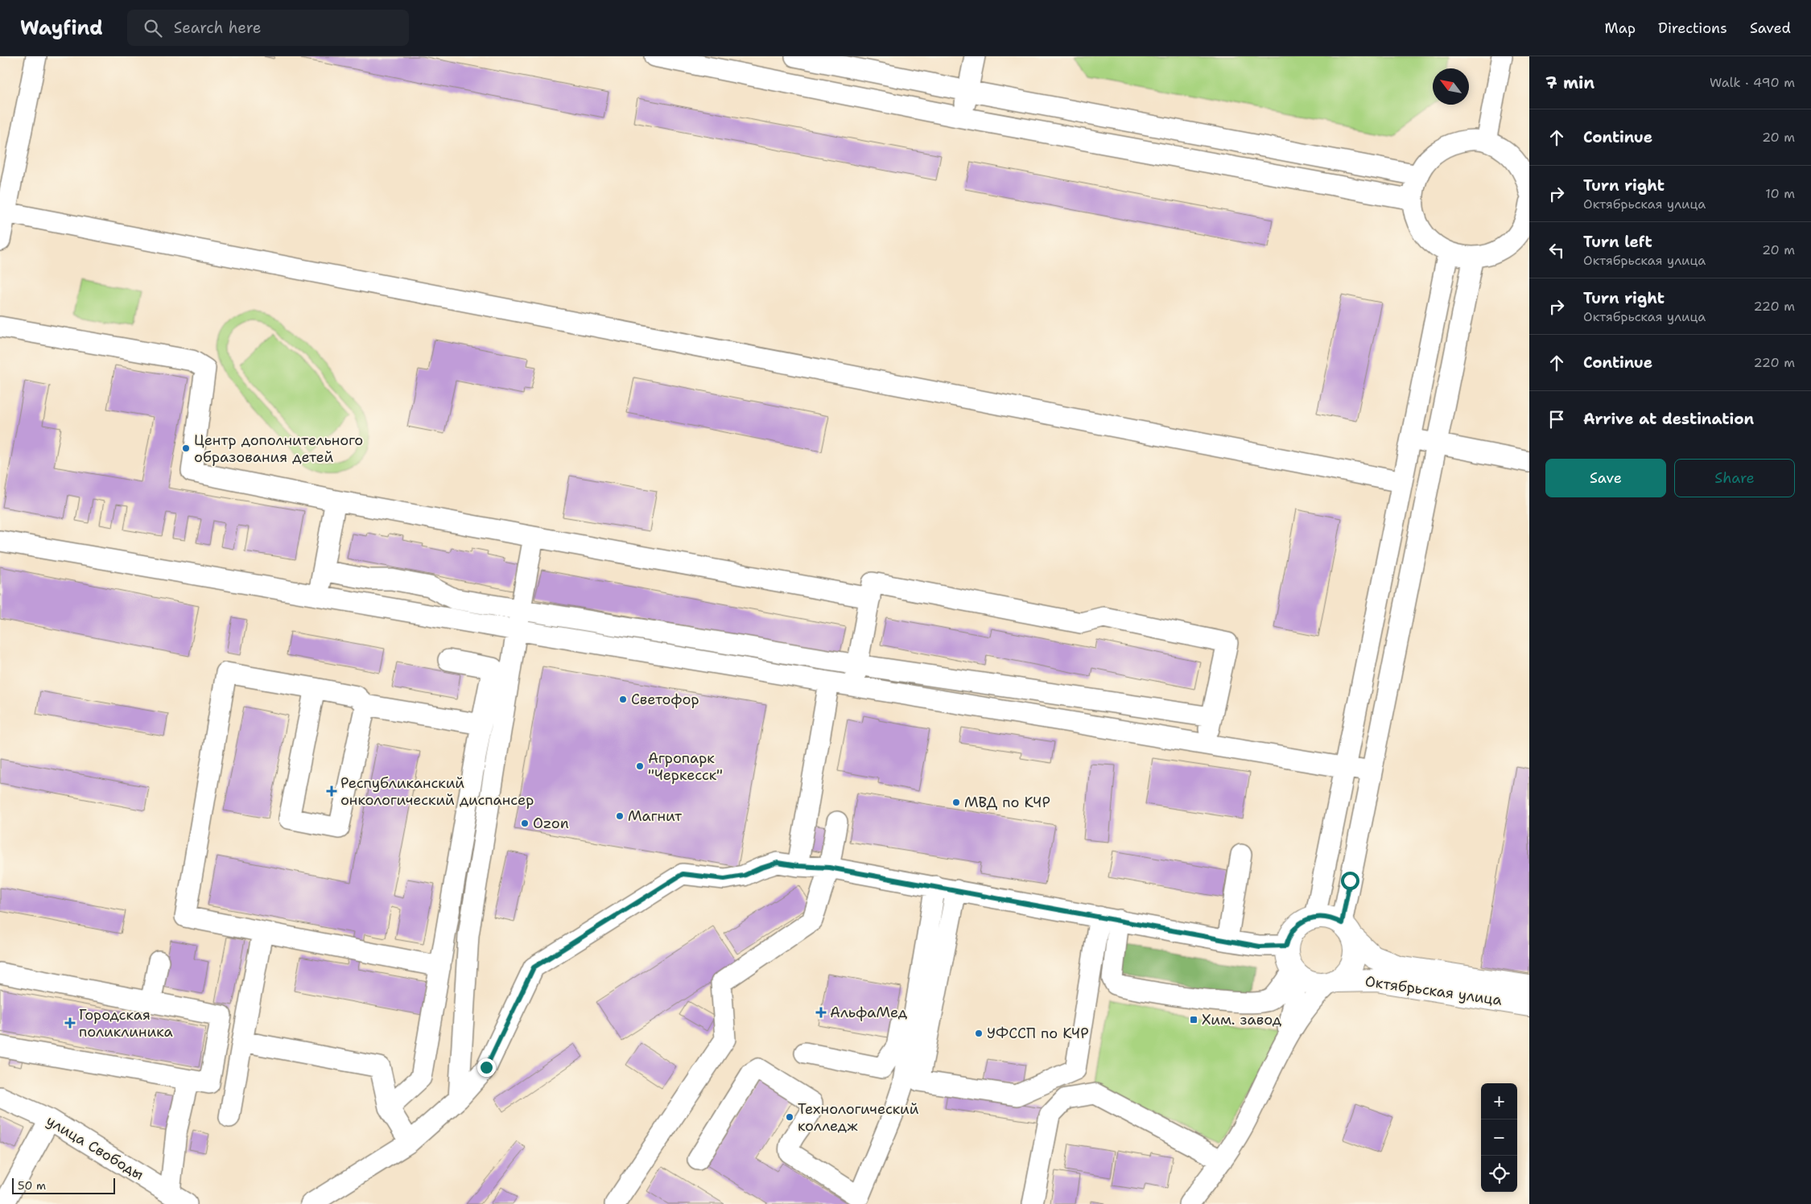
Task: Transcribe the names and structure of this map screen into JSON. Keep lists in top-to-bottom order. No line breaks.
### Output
{"streets":{"main road":["Октябрьская улица"],"street":["улица Свободы"]},"places":{"other":["Центр дополнительного образования детей","Светофор","Агропарк \"Черкесск\"","МВД по КЧР","Магнит","Ozon","УФССП по КЧР","Технологический колледж"],"health":["Республиканский онкологический диспансер","АльфаМед","Городская поликлиника"],"transit":["Хим. завод"]},"scale_bar":"50 m","north":"top left","page":{"header":"Wayfind","search":"Search here","nav":["Map","Directions","Saved"],"heading":["7 min","Walk · 490 m"],"list":[["Continue","20 m"],["Turn right","Октябрьская улица","10 m"],["Turn left","Октябрьская улица","20 m"],["Turn right","Октябрьская улица","220 m"],["Continue","220 m"],"Arrive at destination"],"buttons":["Save","Share"],"map_buttons":["+","−"],"scale":"50 m"}}
